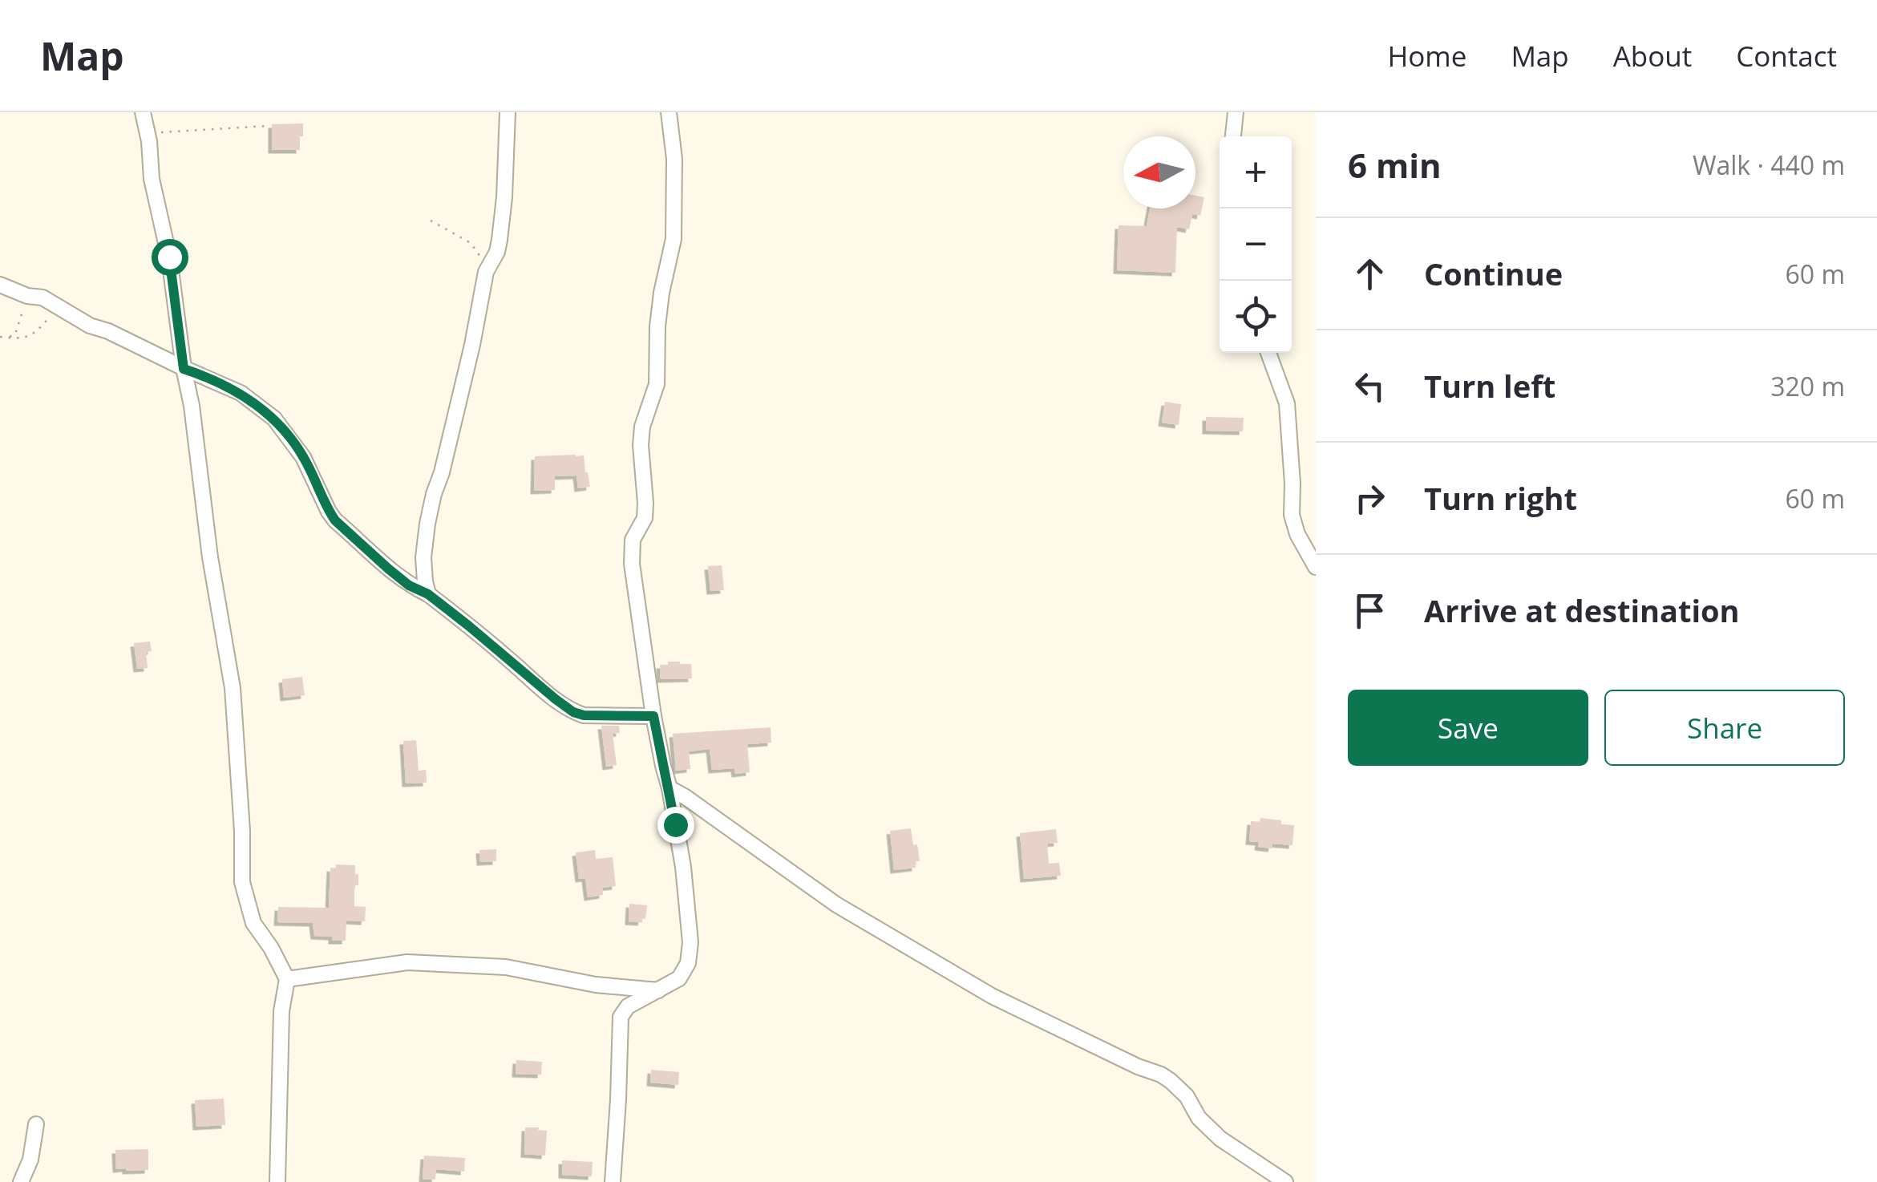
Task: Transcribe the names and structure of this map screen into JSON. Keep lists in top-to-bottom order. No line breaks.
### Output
{"north":"left","page":{"header":"Map","nav":["Home","Map","About","Contact"],"heading":["6 min","Walk · 440 m"],"map_buttons":["+","−"],"list":[["Continue","60 m"],["Turn left","320 m"],["Turn right","60 m"],"Arrive at destination"],"buttons":["Save","Share"]}}
